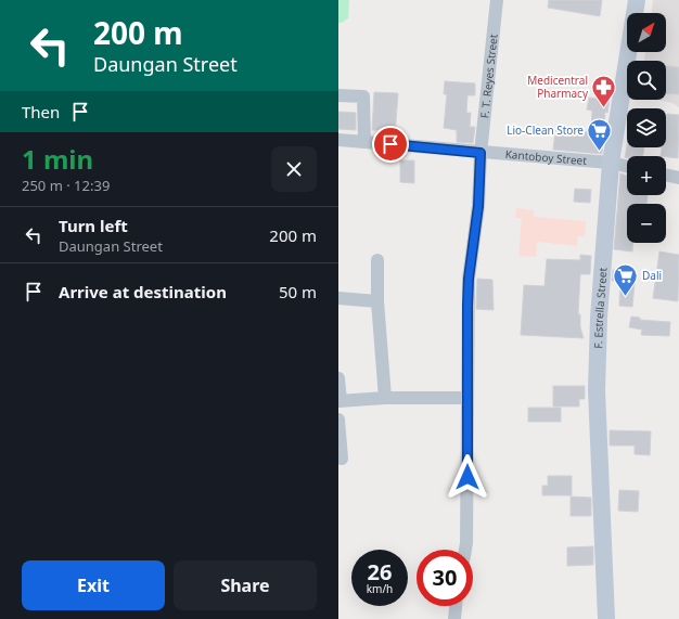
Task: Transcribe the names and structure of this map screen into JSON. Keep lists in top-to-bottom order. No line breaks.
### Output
{"streets":{"main road":["F. Estrella Street"],"street":["F. T. Reyes Street","Kantoboy Street"]},"crossings":[["F. T. Reyes Street","Kantoboy Street"],["Kantoboy Street","F. Estrella Street"]],"places":{"pharmacy":["Medicentral Pharmacy"],"supermarket":["Lio-Clean Store","Dali"]},"north":"top right","page":{"turn":["200 m","Daungan Street"],"map_buttons":["+","−"],"then":"Then","heading":["1 min","250 m · 12:39"],"list":[{"name":"Turn left","note":"Daungan Street","value":"200 m"},{"name":"Arrive at destination","value":"50 m"}],"speed":"26 km/h","limit":"30","buttons":["Exit","Share"]}}
